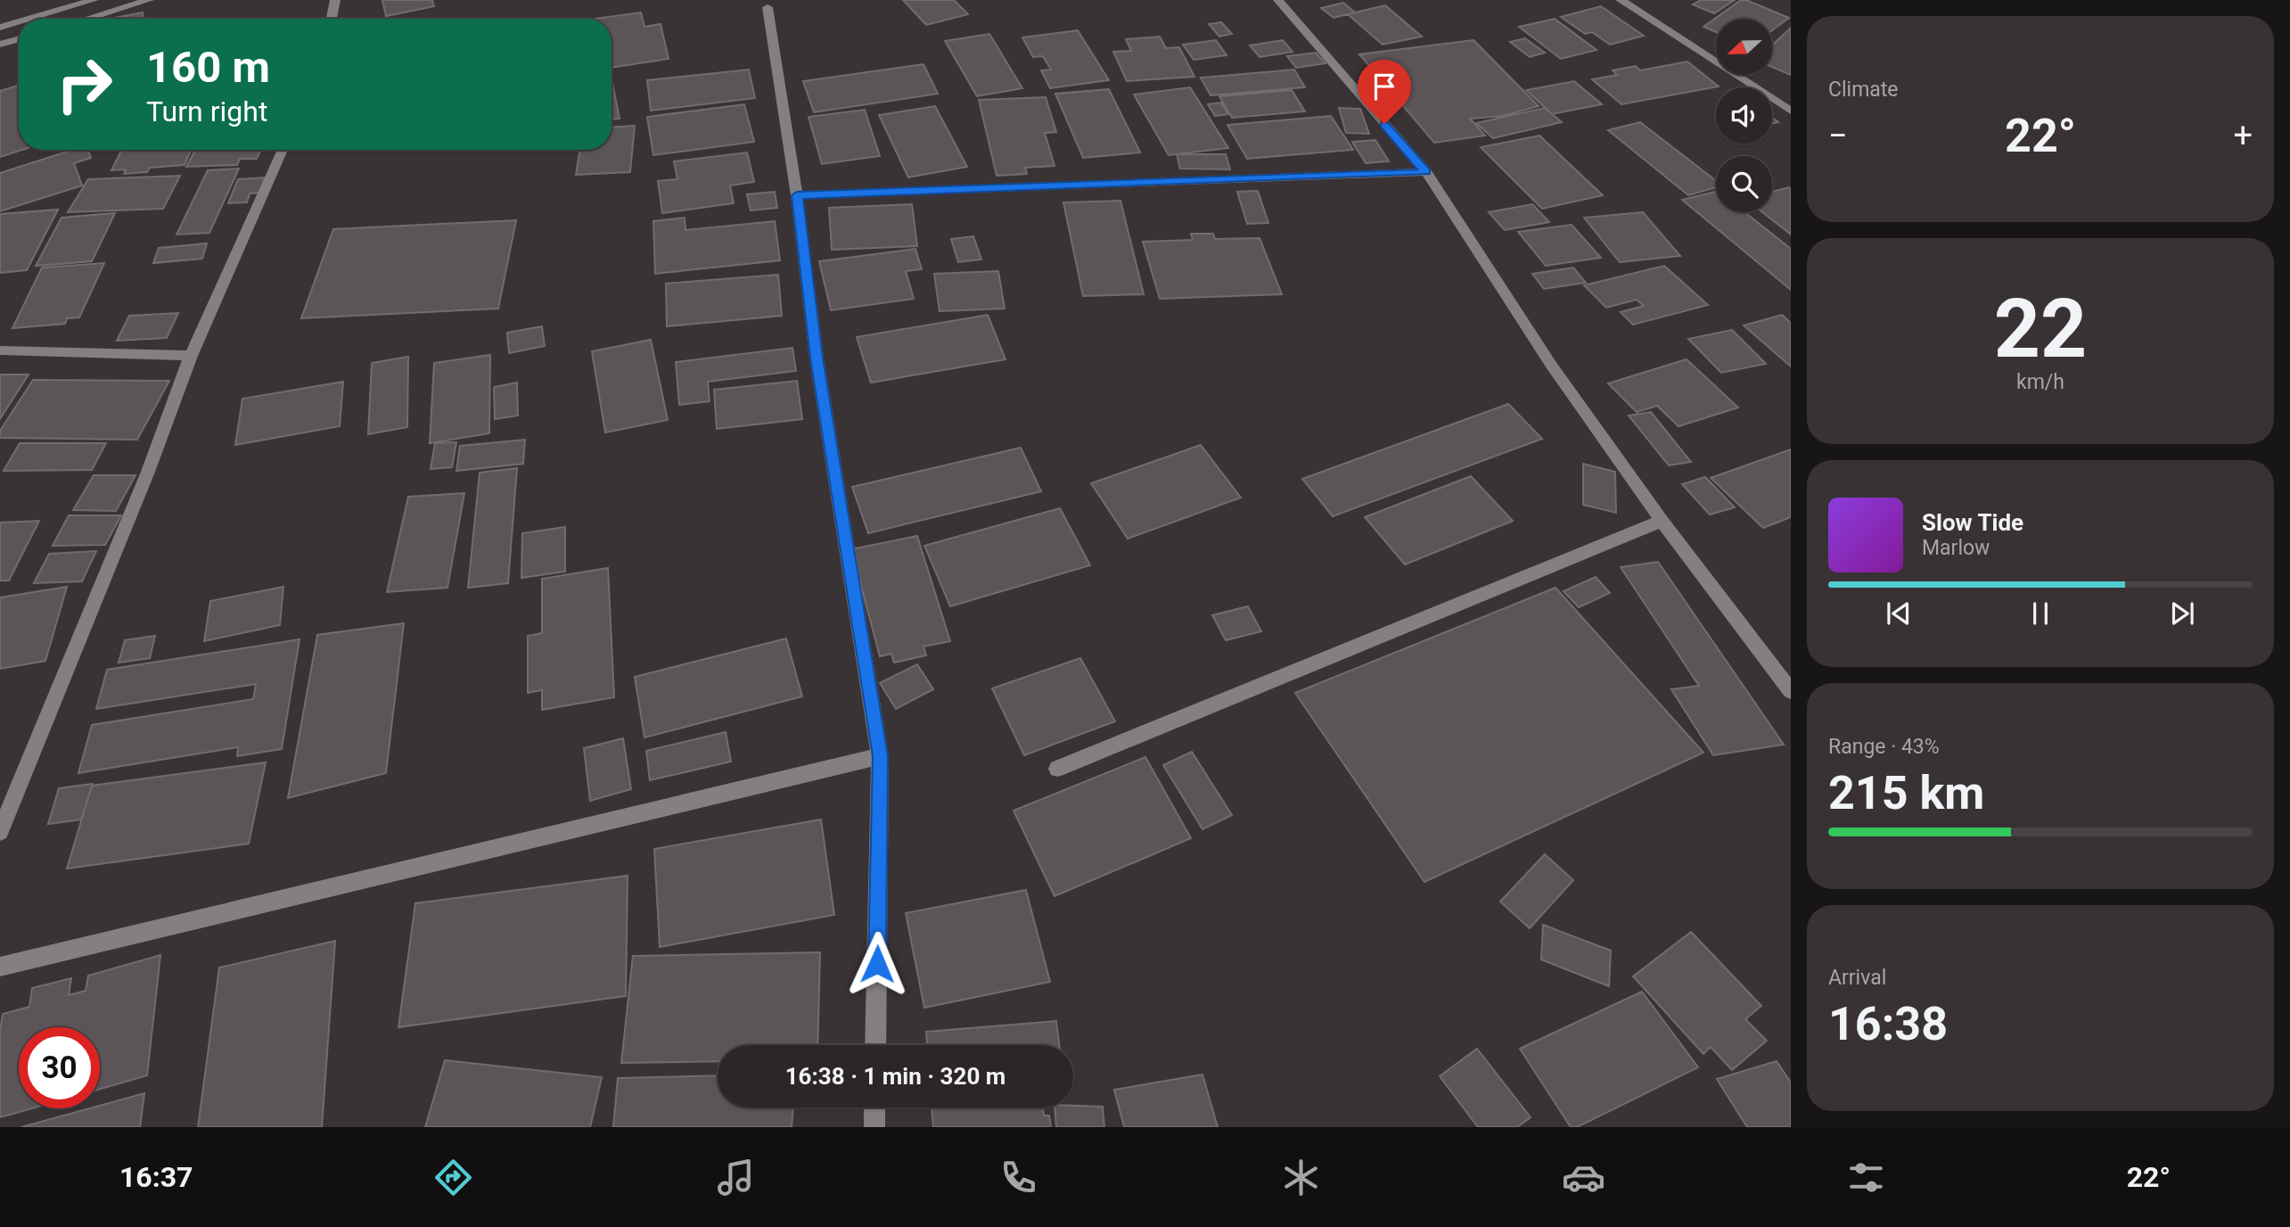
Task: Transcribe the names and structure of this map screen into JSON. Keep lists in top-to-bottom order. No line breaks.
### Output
{"north":"left","page":{"tile":["Climate",["22","km/h"],["Range · 43%","215 km"],["Arrival","16:38"]],"turn":["160 m","Turn right"],"heat":["−","22°","+"],"song":["Slow Tide","Marlow"],"limit":"30","trip":"16:38 · 1 min · 320 m","tabs":["16:37","22°"]}}
